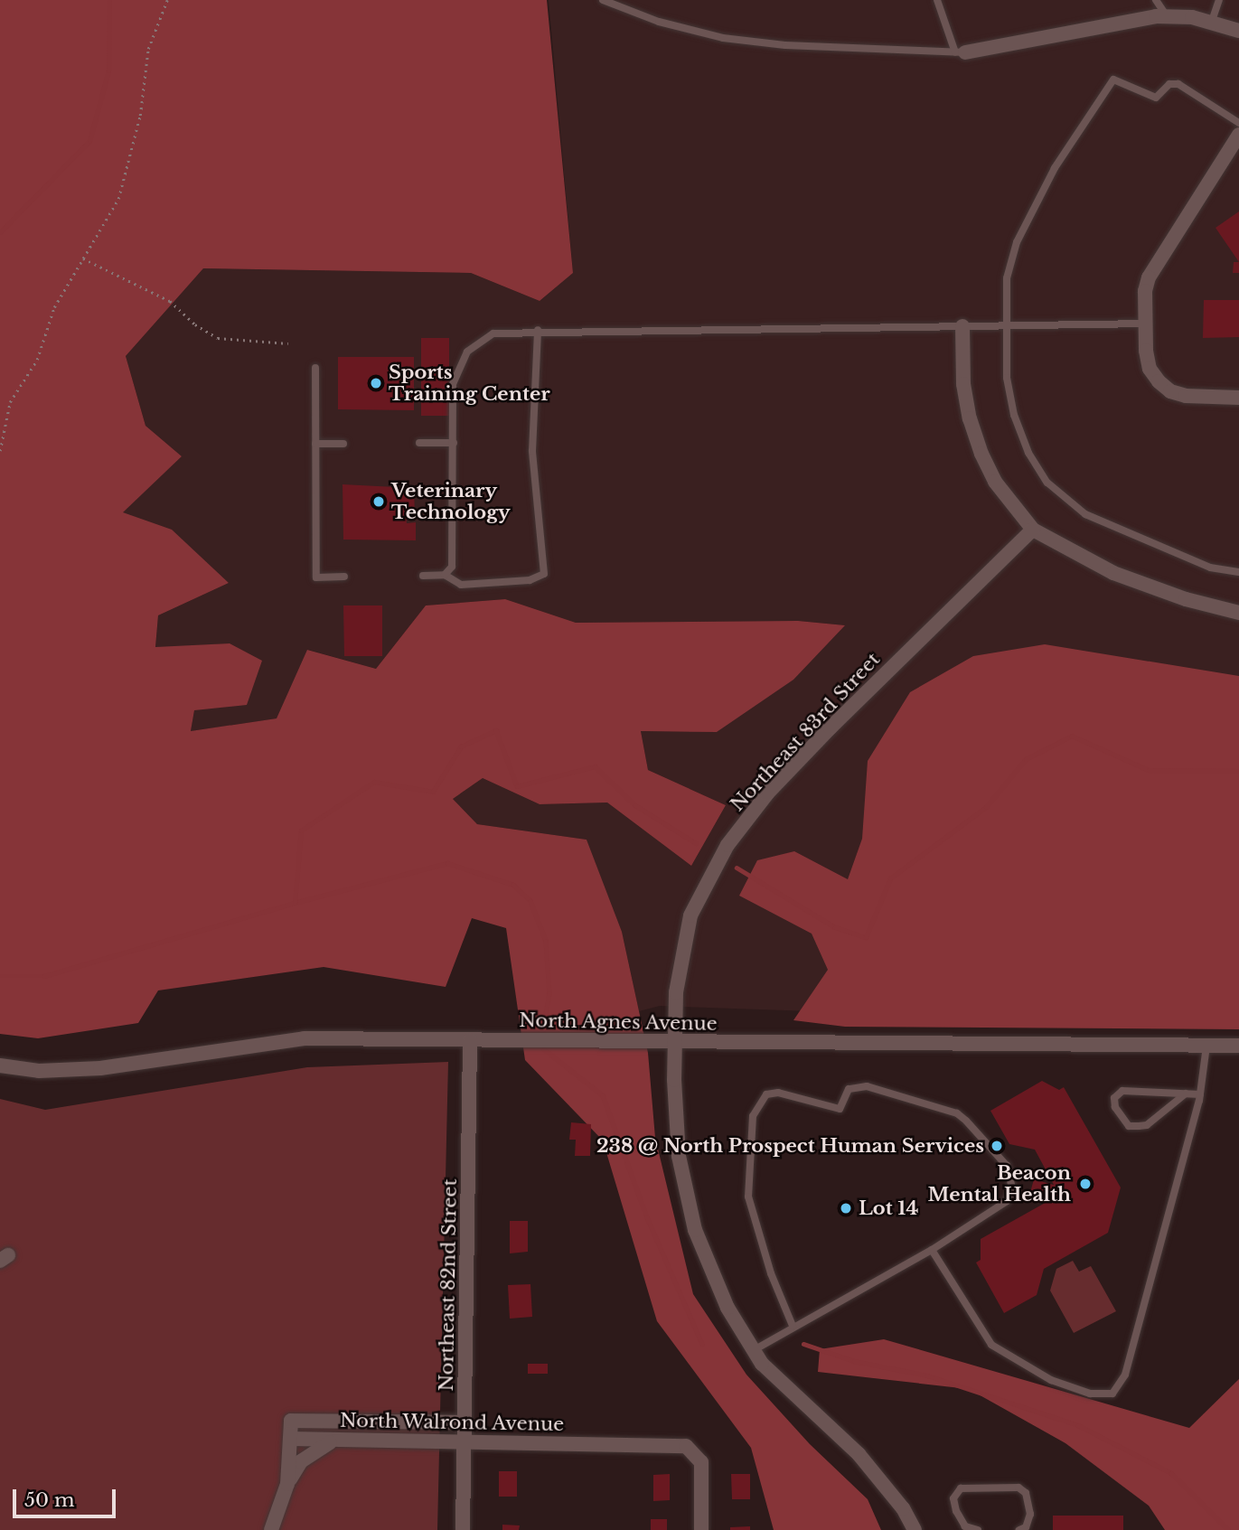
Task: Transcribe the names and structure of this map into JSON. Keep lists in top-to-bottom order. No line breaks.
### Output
{"streets":{"street":["Northeast 83rd Street","North Agnes Avenue","Northeast 82nd Street","North Walrond Avenue"]},"crossings":[["Northeast 83rd Street","North Agnes Avenue"],["North Agnes Avenue","Northeast 82nd Street"],["Northeast 82nd Street","North Walrond Avenue"]],"places":["Sports Training Center","Veterinary Technology","238 @ North Prospect Human Services","Beacon Mental Health","Lot 14"],"scale_bar":"50 m"}
